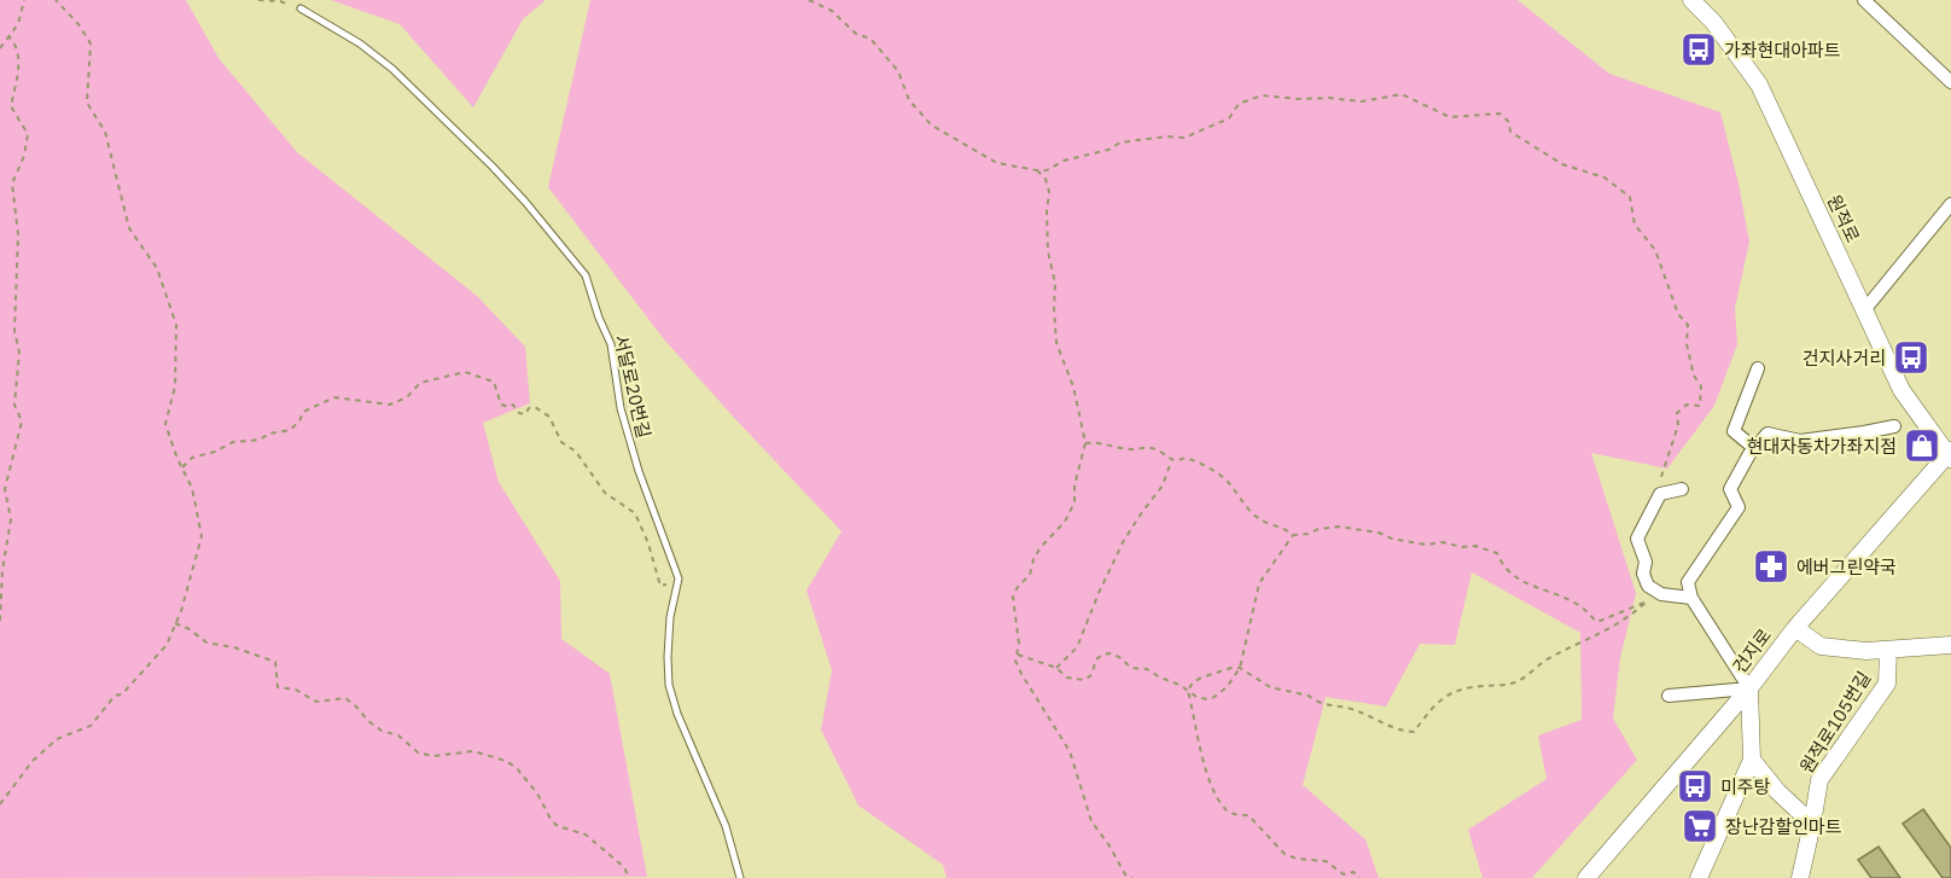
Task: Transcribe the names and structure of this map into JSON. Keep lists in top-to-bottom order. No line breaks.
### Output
{"streets":{"street":["원적로","건지로","원적로105번길"],"lane":["서달로20번길"]},"crossings":[["원적로","건지로"]],"places":{"bus stop":["가좌현대아파트","건지사거리","미주탕"],"shop":["현대자동차가좌지점"],"pharmacy":["에버그린약국"],"supermarket":["장난감할인마트"]}}
